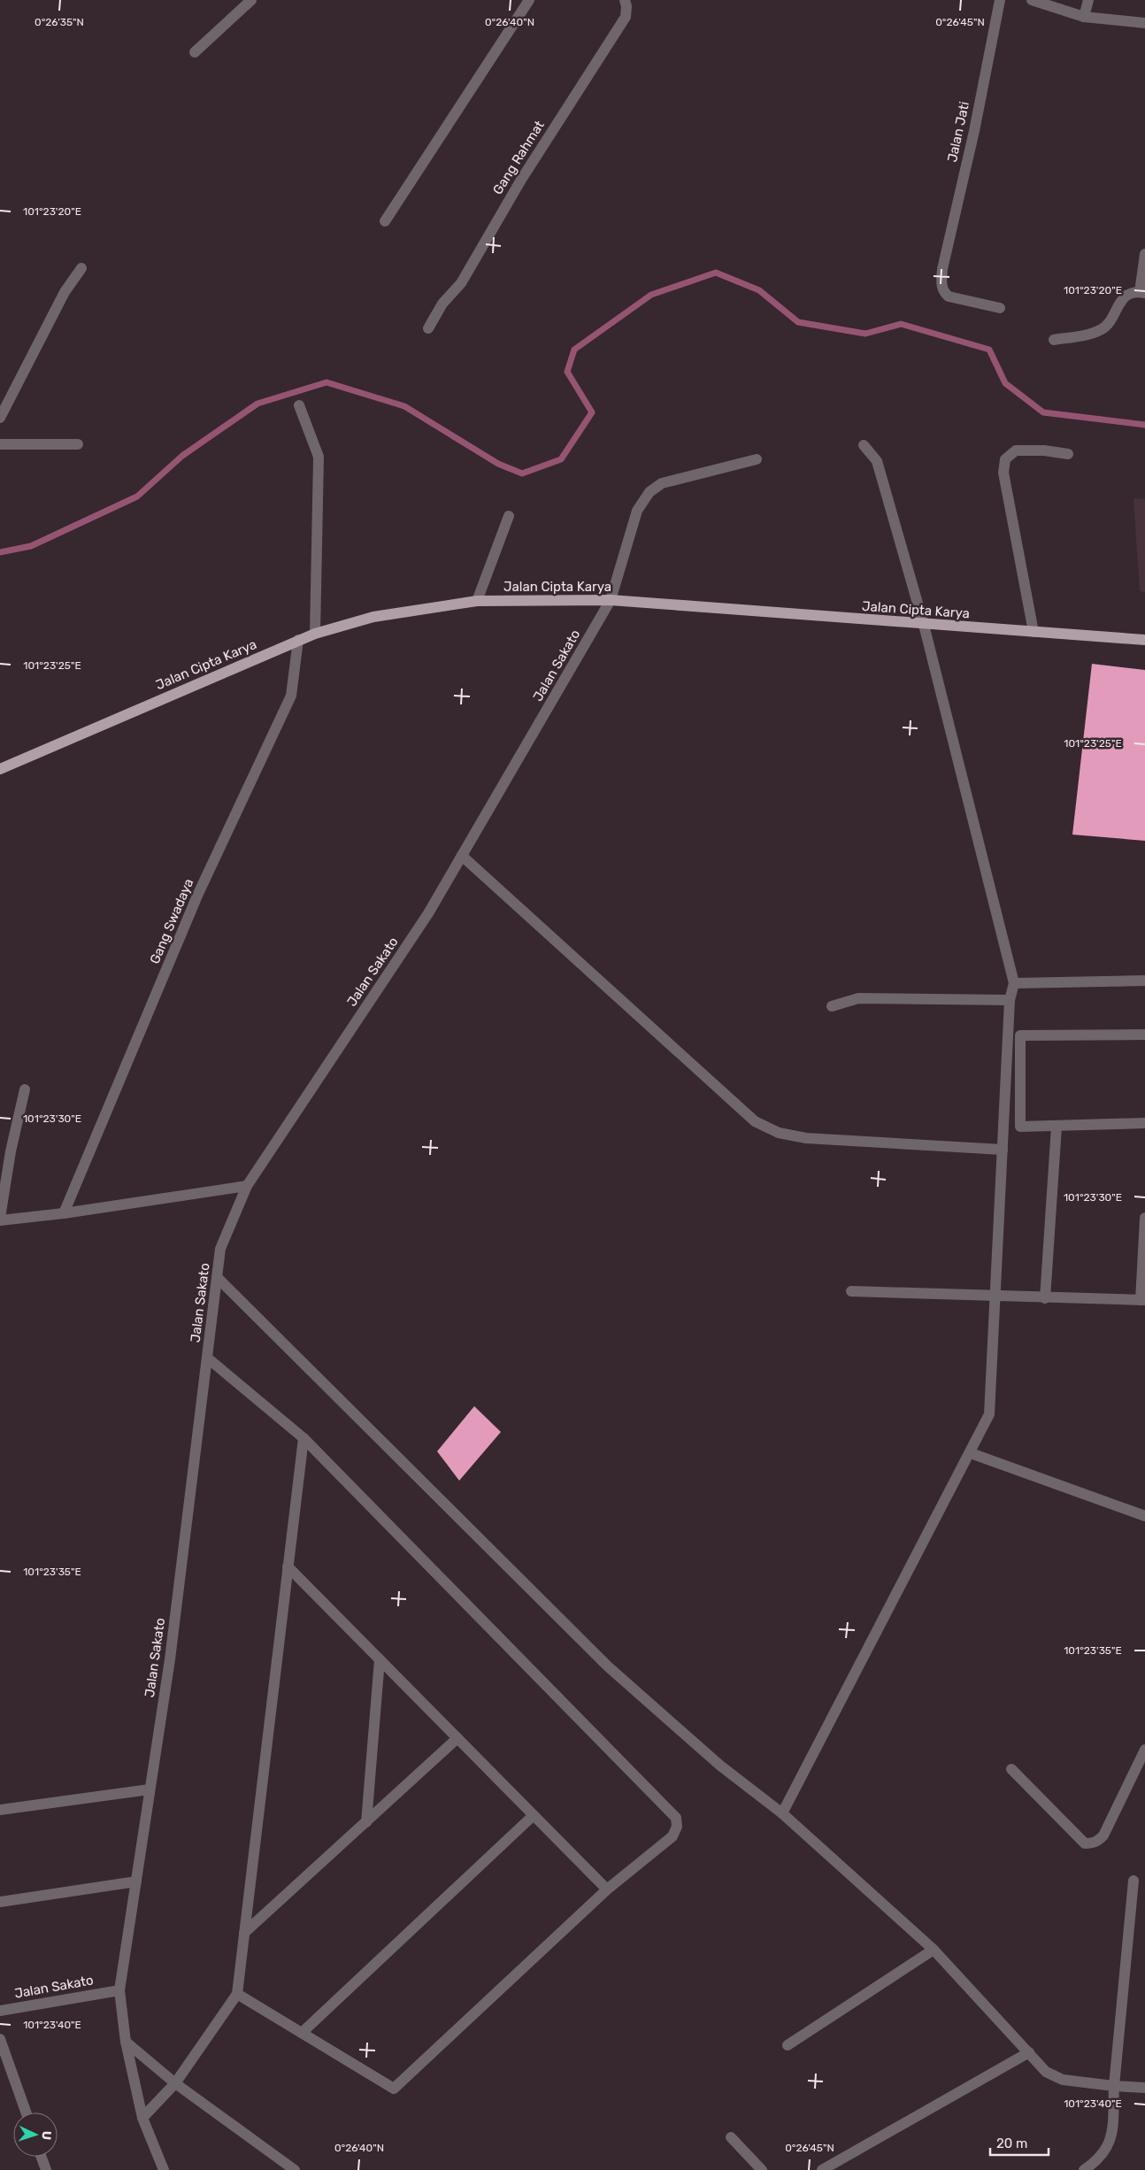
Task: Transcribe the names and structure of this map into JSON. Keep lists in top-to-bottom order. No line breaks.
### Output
{"streets":{"main road":["Jalan Cipta Karya"],"street":["Jalan Jati","Gang Rahmat","Jalan Sakato","Gang Swadaya"]},"crossings":[["Jalan Cipta Karya","Jalan Sakato"],["Jalan Cipta Karya","Gang Swadaya"]],"scale_bar":"20 m","north":"right","coordinates":["0°26'35\"N","0°26'40\"N","0°26'45\"N","101°23'20\"E","101°23'25\"E","101°23'30\"E","101°23'35\"E","101°23'40\"E"]}
